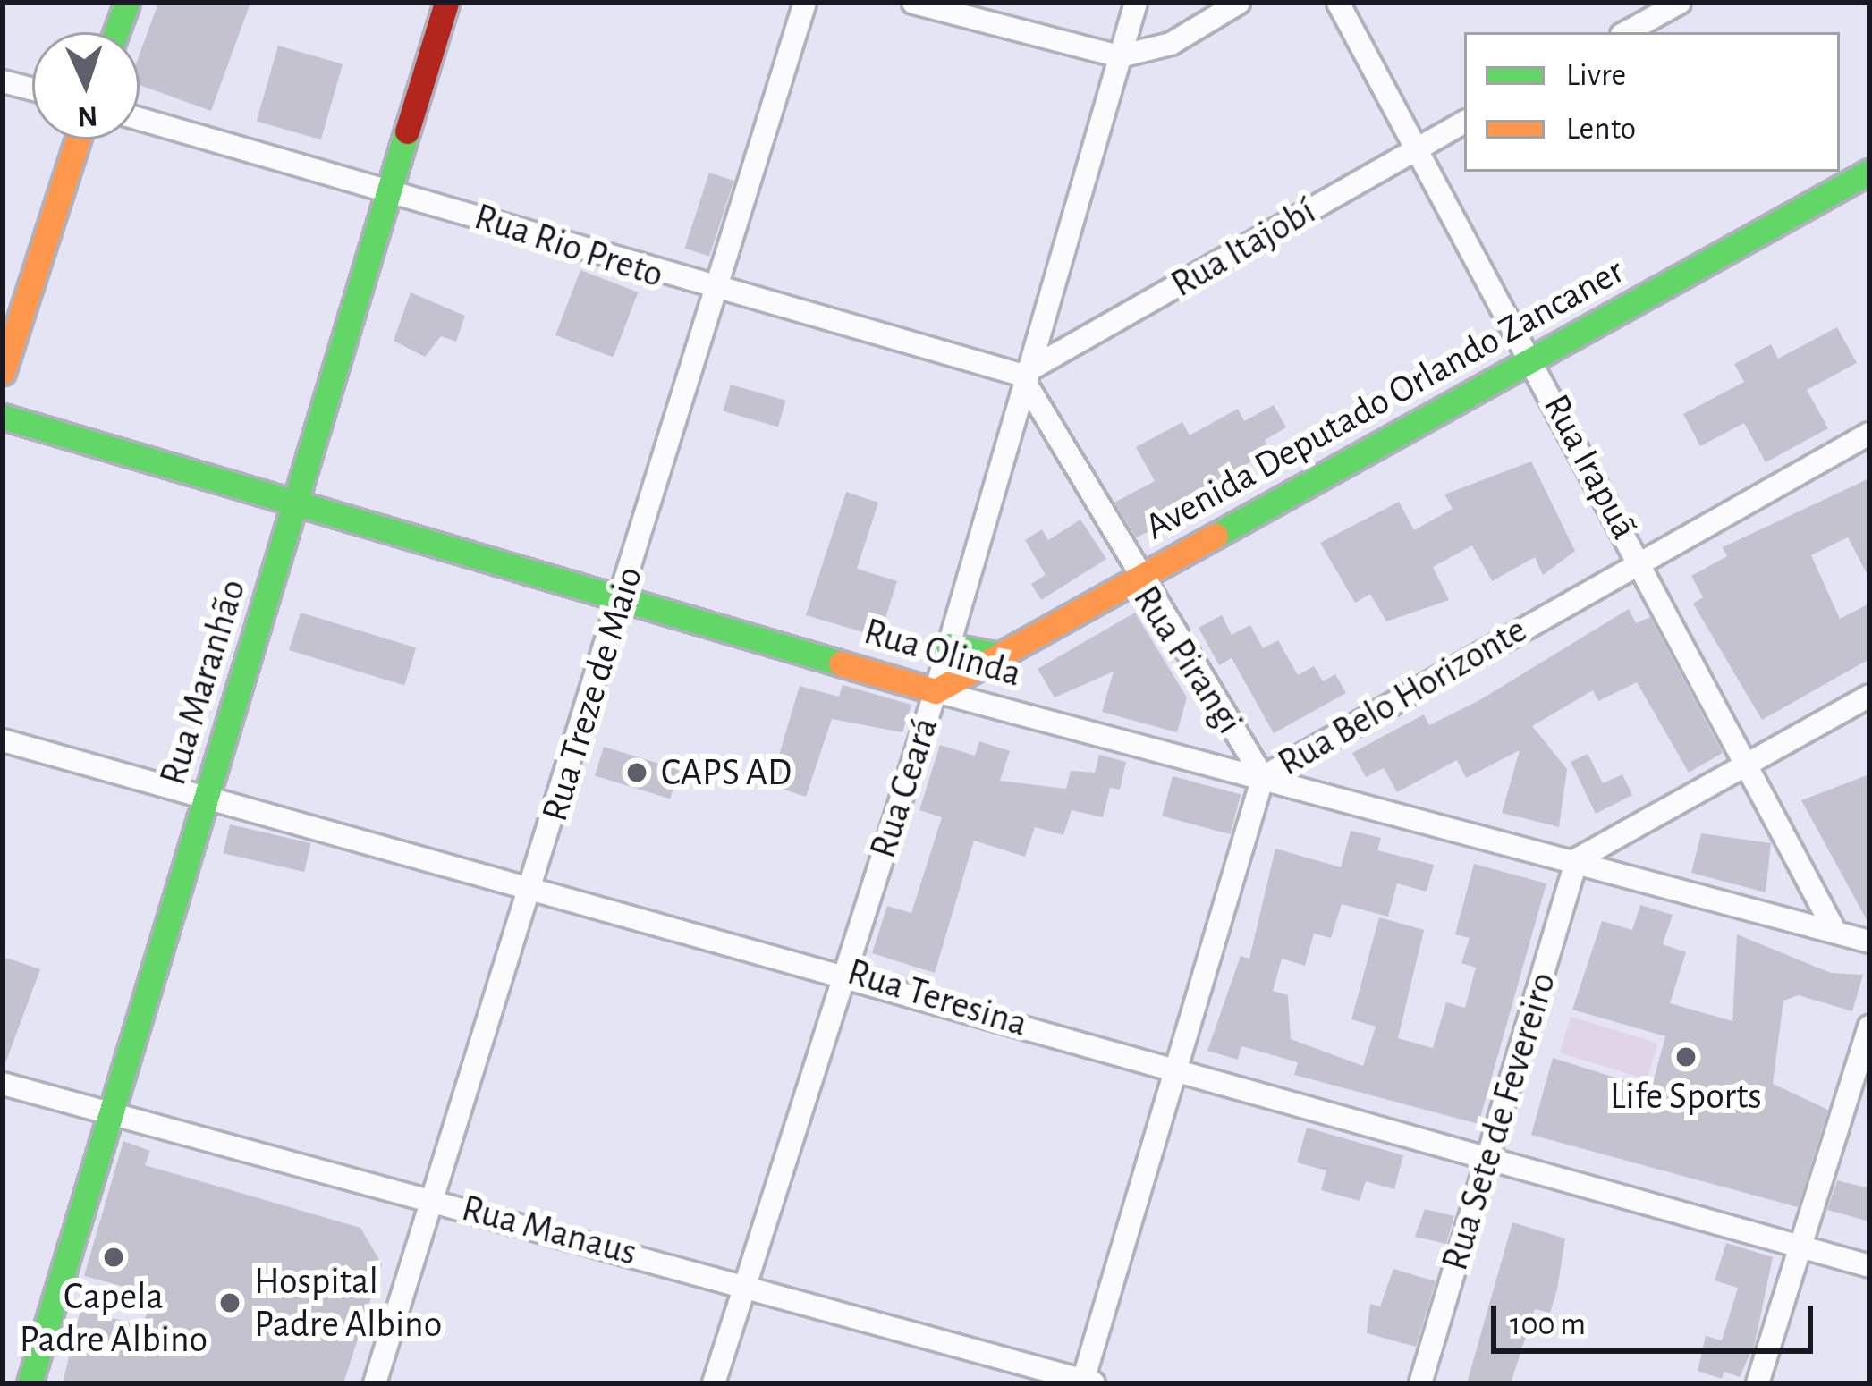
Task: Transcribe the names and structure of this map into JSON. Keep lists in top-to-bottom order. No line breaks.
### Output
{"streets":{"street":["Rua Rio Preto","Rua Itajobí","Avenida Deputado Orlando Zancaner","Rua Irapuã","Rua Olinda","Rua Pirangi","Rua Maranhão","Rua Treze de Maio","Rua Belo Horizonte","Rua Ceará","Rua Teresina","Rua Sete de Fevereiro","Rua Manaus"]},"crossings":[["Rua Rio Preto","Rua Itajobí"],["Rua Rio Preto","Rua Pirangi"],["Rua Rio Preto","Rua Maranhão"],["Rua Rio Preto","Rua Treze de Maio"],["Rua Rio Preto","Rua Ceará"],["Rua Itajobí","Rua Irapuã"],["Rua Itajobí","Rua Pirangi"],["Rua Itajobí","Rua Ceará"],["Avenida Deputado Orlando Zancaner","Rua Irapuã"],["Avenida Deputado Orlando Zancaner","Rua Olinda"],["Avenida Deputado Orlando Zancaner","Rua Pirangi"],["Avenida Deputado Orlando Zancaner","Rua Ceará"],["Rua Irapuã","Rua Olinda"],["Rua Irapuã","Rua Belo Horizonte"],["Rua Olinda","Rua Pirangi"],["Rua Olinda","Rua Maranhão"],["Rua Olinda","Rua Treze de Maio"],["Rua Olinda","Rua Belo Horizonte"],["Rua Olinda","Rua Ceará"],["Rua Olinda","Rua Sete de Fevereiro"],["Rua Pirangi","Rua Belo Horizonte"],["Rua Pirangi","Rua Ceará"],["Rua Maranhão","Rua Teresina"],["Rua Maranhão","Rua Manaus"],["Rua Treze de Maio","Rua Teresina"],["Rua Treze de Maio","Rua Manaus"],["Rua Belo Horizonte","Rua Teresina"],["Rua Belo Horizonte","Rua Manaus"],["Rua Ceará","Rua Teresina"],["Rua Ceará","Rua Manaus"],["Rua Teresina","Rua Sete de Fevereiro"]],"places":["CAPS AD","Life Sports","Capela Padre Albino","Hospital Padre Albino"],"legend":["Livre","Lento"],"scale_bar":"100 m","north":"bottom"}
